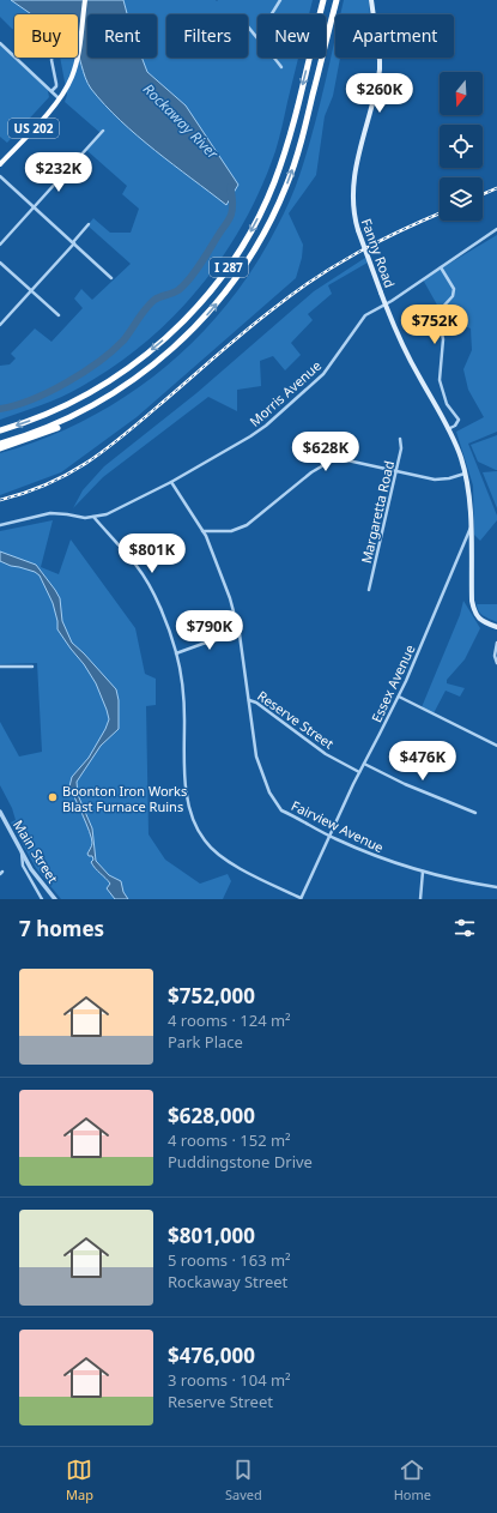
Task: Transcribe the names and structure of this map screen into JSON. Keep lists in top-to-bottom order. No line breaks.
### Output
{"streets":{"highway":["I 287"],"main road":["US 202","Fanny Road"],"street":["Morris Avenue","Margaretta Road","Essex Avenue","Reserve Street","Fairview Avenue","Main Street"]},"crossings":[["Fanny Road","Morris Avenue"],["Fanny Road","Essex Avenue"],["Morris Avenue","Reserve Street"],["Essex Avenue","Reserve Street"],["Essex Avenue","Fairview Avenue"],["Reserve Street","Fairview Avenue"]],"water":["Rockaway River"],"places":["Boonton Iron Works Blast Furnace Ruins"],"north":"bottom","page":{"chip":["Buy","Rent","Filters","New","Apartment"],"price":["$260K","$232K","$752K","$628K","$801K","$790K","$476K"],"heading":"7 homes","list":[{"name":"$752,000","note":"4 rooms · 124 m² · Park Place"},{"name":"$628,000","note":"4 rooms · 152 m² · Puddingstone Drive"},{"name":"$801,000","note":"5 rooms · 163 m² · Rockaway Street"},{"name":"$476,000","note":"3 rooms · 104 m² · Reserve Street"}],"tabs":["Map","Saved","Home"]}}
